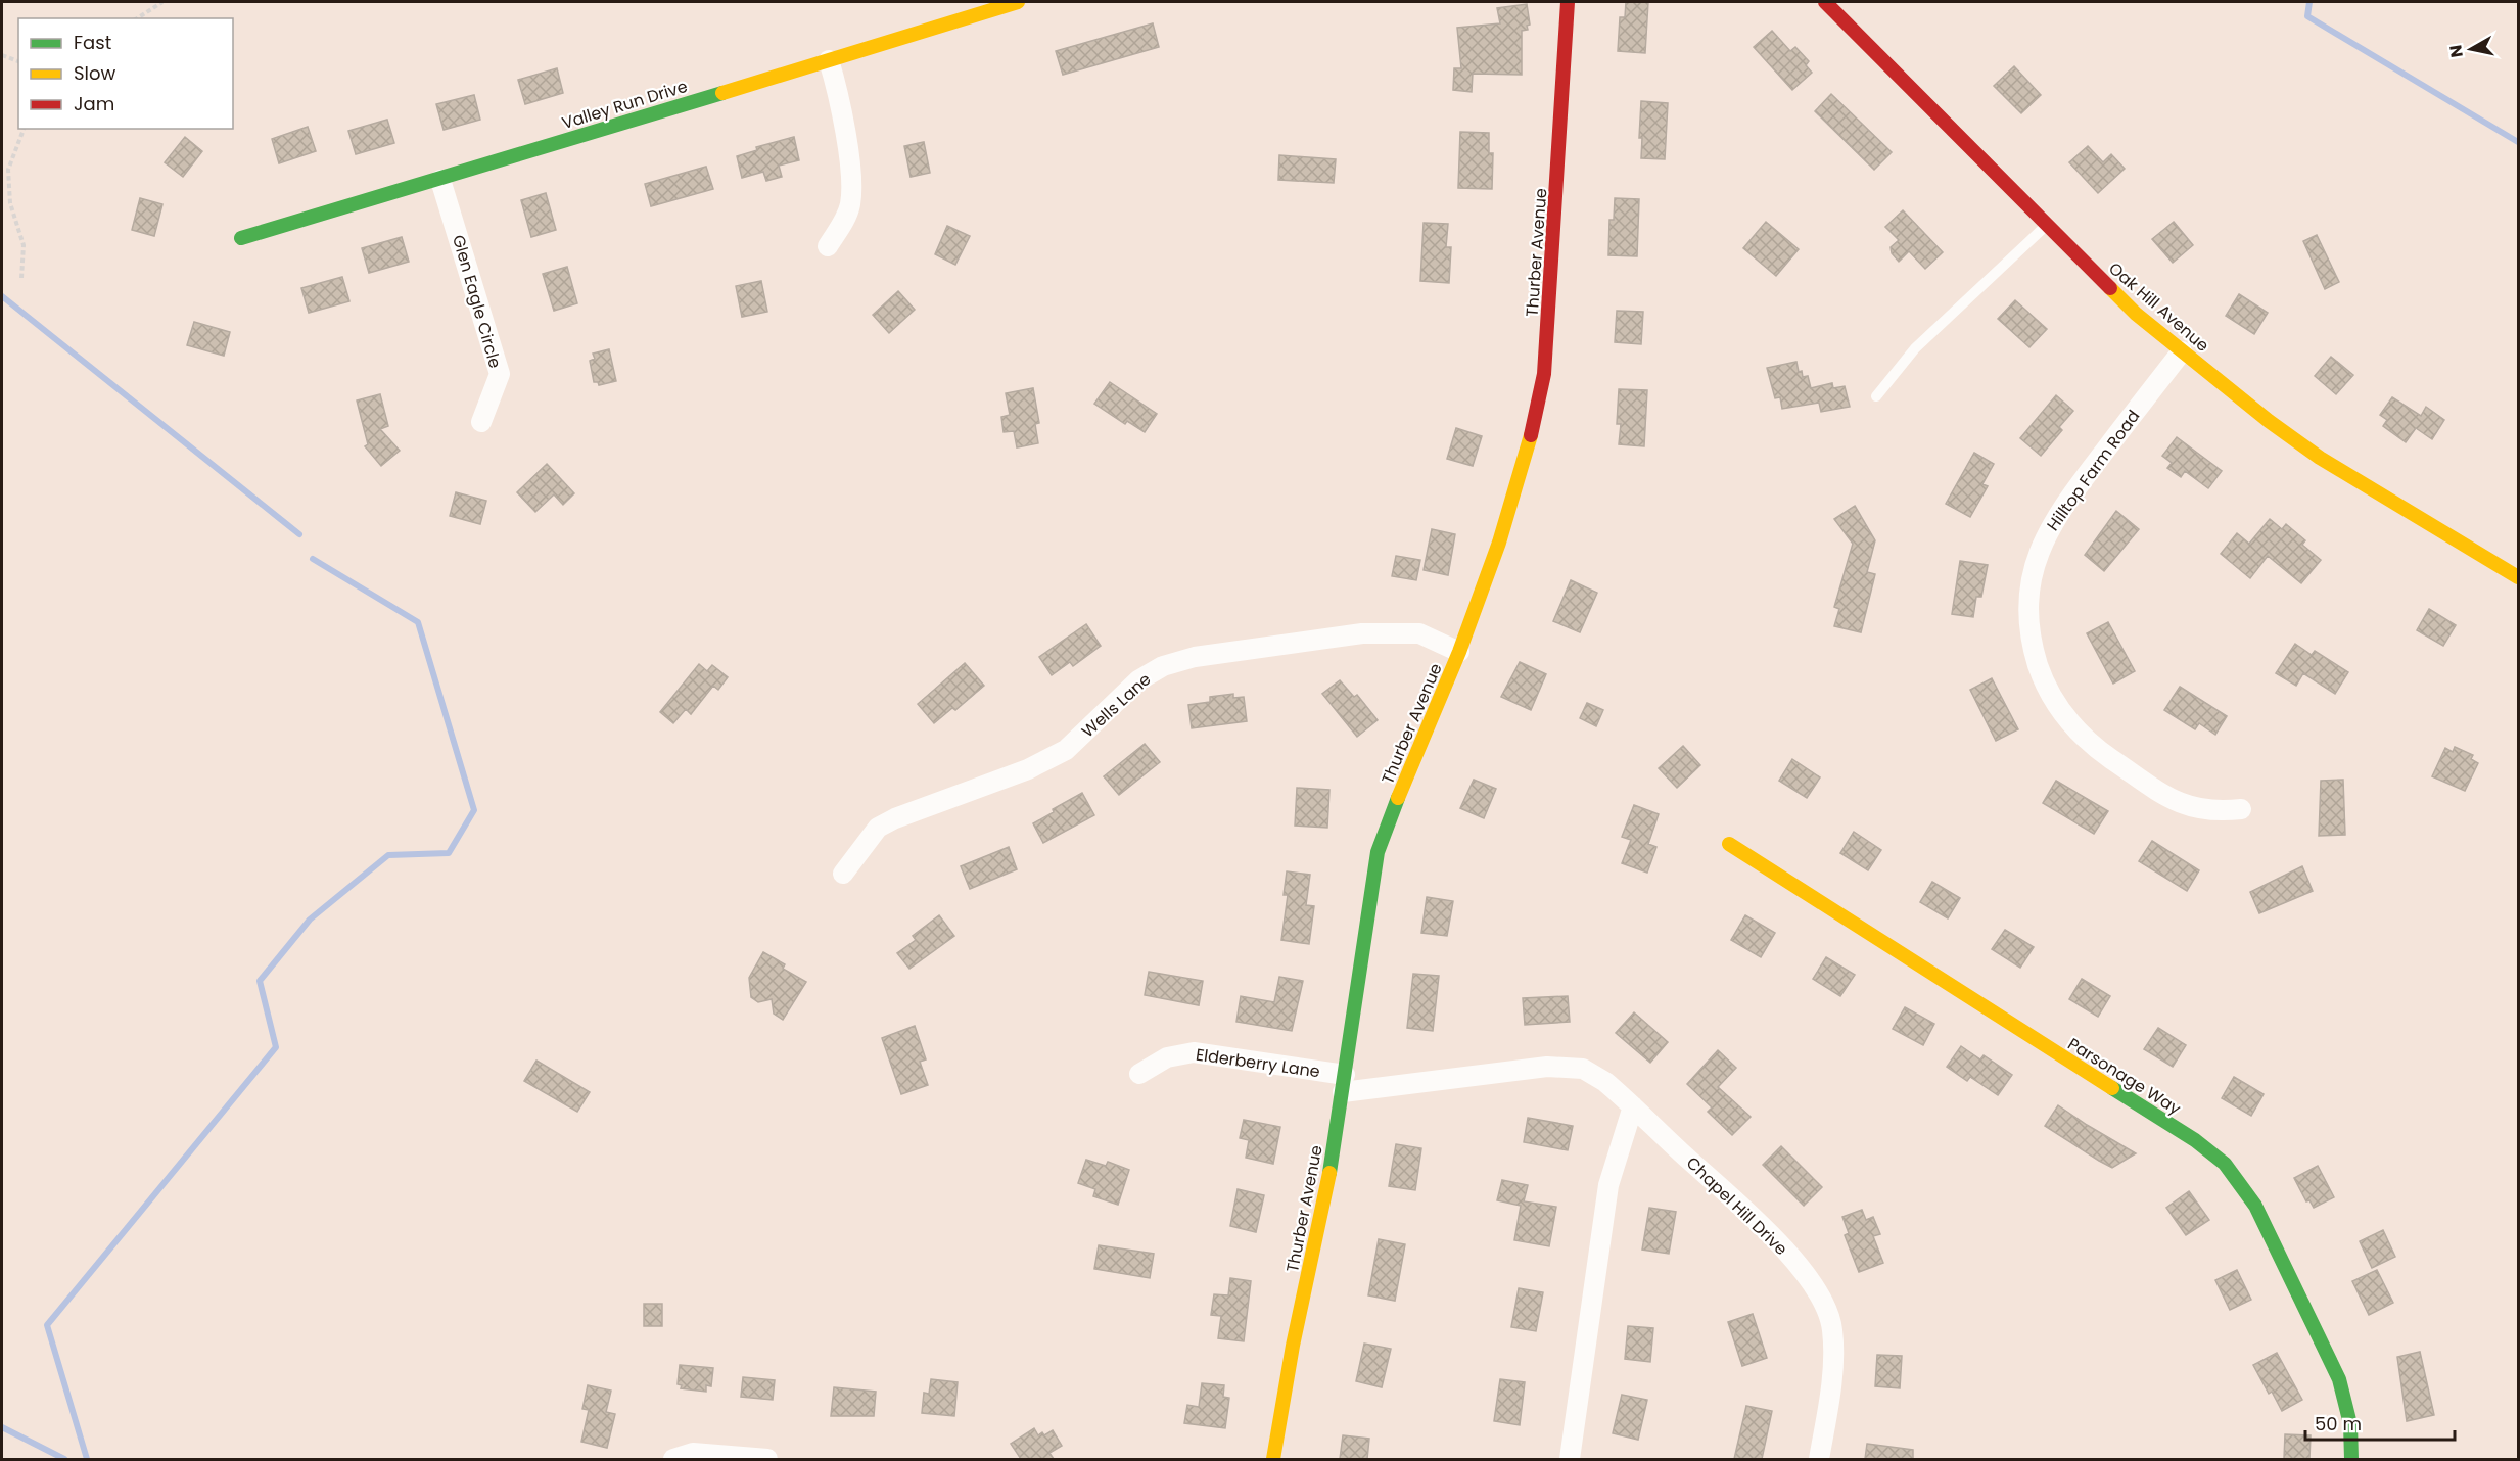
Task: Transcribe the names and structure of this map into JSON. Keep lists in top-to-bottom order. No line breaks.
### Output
{"streets":{"street":["Valley Run Drive","Thurber Avenue","Glen Eagle Circle","Oak Hill Avenue","Hilltop Farm Road","Wells Lane","Elderberry Lane","Parsonage Way","Chapel Hill Drive"]},"crossings":[["Valley Run Drive","Glen Eagle Circle"],["Thurber Avenue","Wells Lane"],["Thurber Avenue","Elderberry Lane"],["Thurber Avenue","Chapel Hill Drive"],["Oak Hill Avenue","Hilltop Farm Road"],["Elderberry Lane","Chapel Hill Drive"]],"legend":["Fast","Slow","Jam"],"scale_bar":"50 m","north":"left"}
